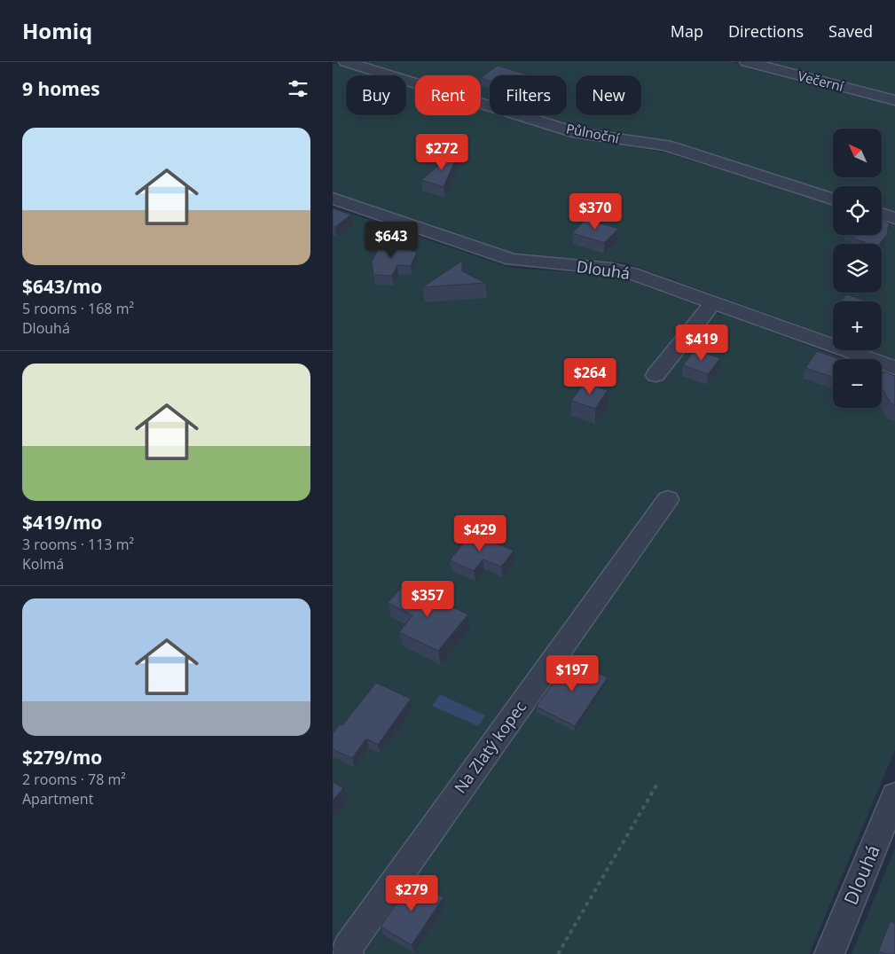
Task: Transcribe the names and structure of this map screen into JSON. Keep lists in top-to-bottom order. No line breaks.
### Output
{"streets":{"street":["Večerní","Půlnoční","Dlouhá","Na Zlatý kopec"]},"north":"top left","page":{"header":"Homiq","nav":["Map","Directions","Saved"],"heading":"9 homes","chip":["Buy","Rent","Filters","New"],"list":[{"name":"$643/mo","note":"5 rooms · 168 m² · Dlouhá"},{"name":"$419/mo","note":"3 rooms · 113 m² · Kolmá"},{"name":"$279/mo","note":"2 rooms · 78 m² · Apartment"}],"map_buttons":["+","−"],"price":["$272","$370","$643","$419","$264","$429","$357","$197","$279"]}}
